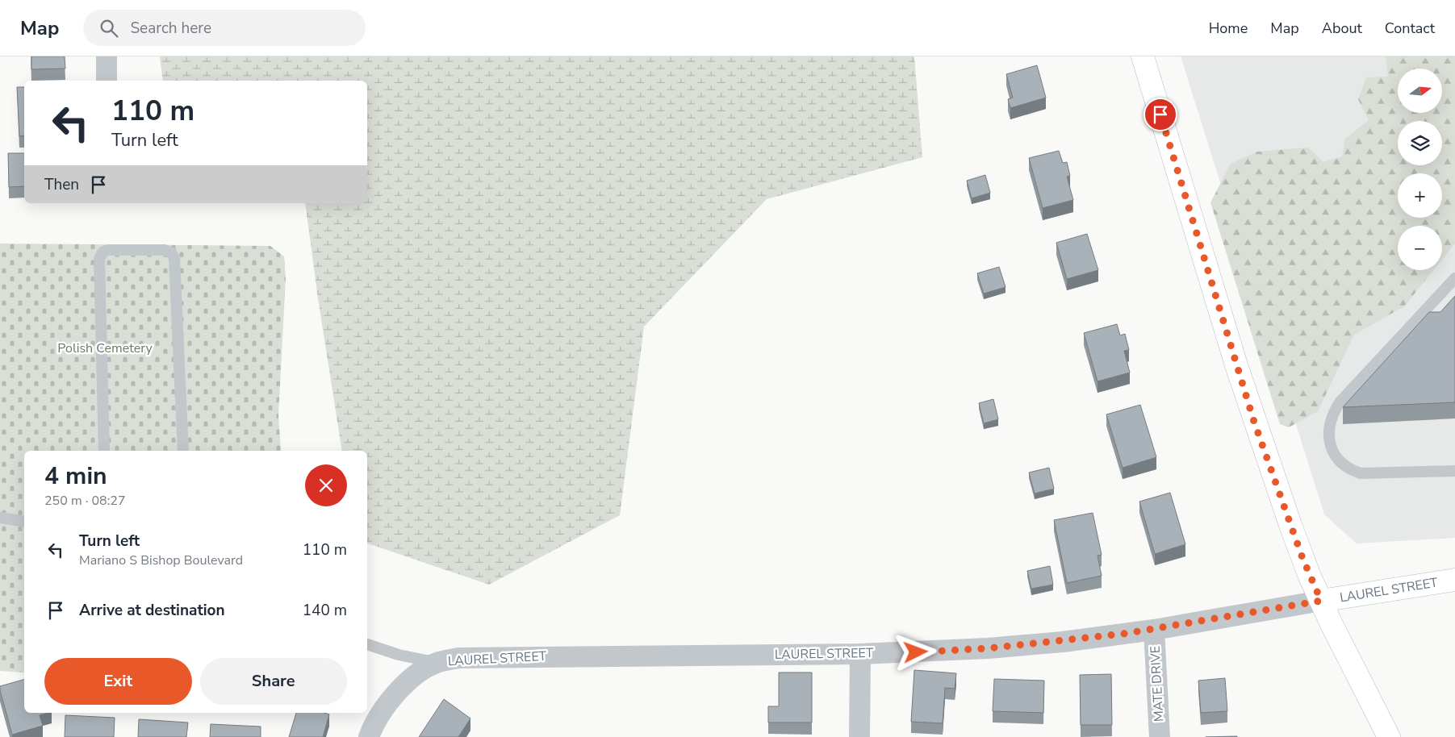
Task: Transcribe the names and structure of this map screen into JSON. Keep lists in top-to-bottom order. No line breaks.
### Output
{"streets":{"main road":["LAUREL STREET"],"street":["MATE DRIVE"]},"crossings":[["LAUREL STREET","MATE DRIVE"]],"parks":["Polish Cemetery"],"north":"right","page":{"header":"Map","search":"Search here","nav":["Home","Map","About","Contact"],"map_buttons":["+","−"],"turn":["110 m","Turn left"],"then":"Then","heading":["4 min","250 m · 08:27"],"list":[{"name":"Turn left","note":"Mariano S Bishop Boulevard","value":"110 m"},{"name":"Arrive at destination","value":"140 m"}],"buttons":["Exit","Share"]}}
